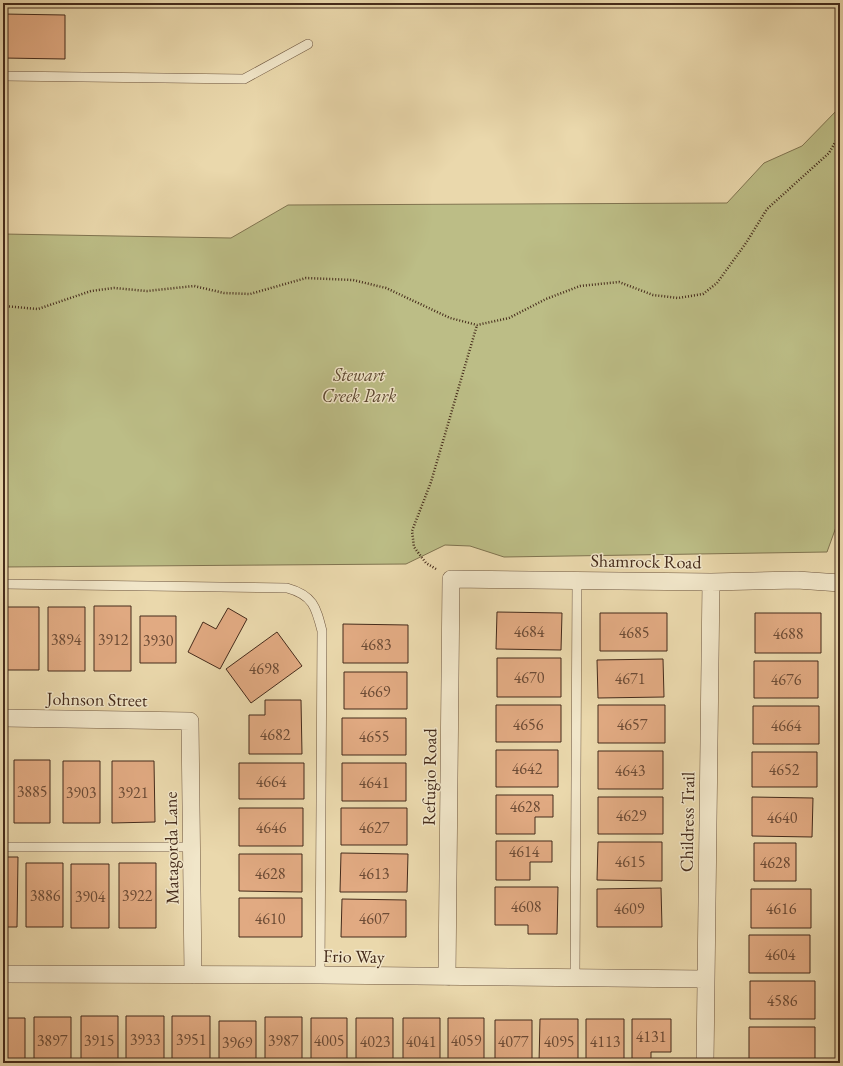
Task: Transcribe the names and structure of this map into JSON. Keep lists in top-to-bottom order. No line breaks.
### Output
{"streets":{"street":["Shamrock Road","Johnson Street","Refugio Road","Childress Trail","Matagorda Lane","Frio Way"]},"crossings":[["Shamrock Road","Refugio Road"],["Shamrock Road","Childress Trail"],["Johnson Street","Matagorda Lane"],["Refugio Road","Frio Way"],["Childress Trail","Frio Way"],["Matagorda Lane","Frio Way"]],"parks":["Stewart Creek Park"],"house_numbers":["4684","4685","4688","3894","3912","3930","4683","4698","4670","4671","4676","4669","4656","4657","4664","4682","4655","4642","4652","4643","4664","4641","3885","3903","3921","4628","4629","4640","4646","4627","4614","4615","4628","4628","4613","3886","3922","3904","4608","4609","4616","4610","4607","4604","4586","4131","3933","3951","3897","3915","3987","4005","4059","4023","4041","4077","4095","4113","3969"]}
